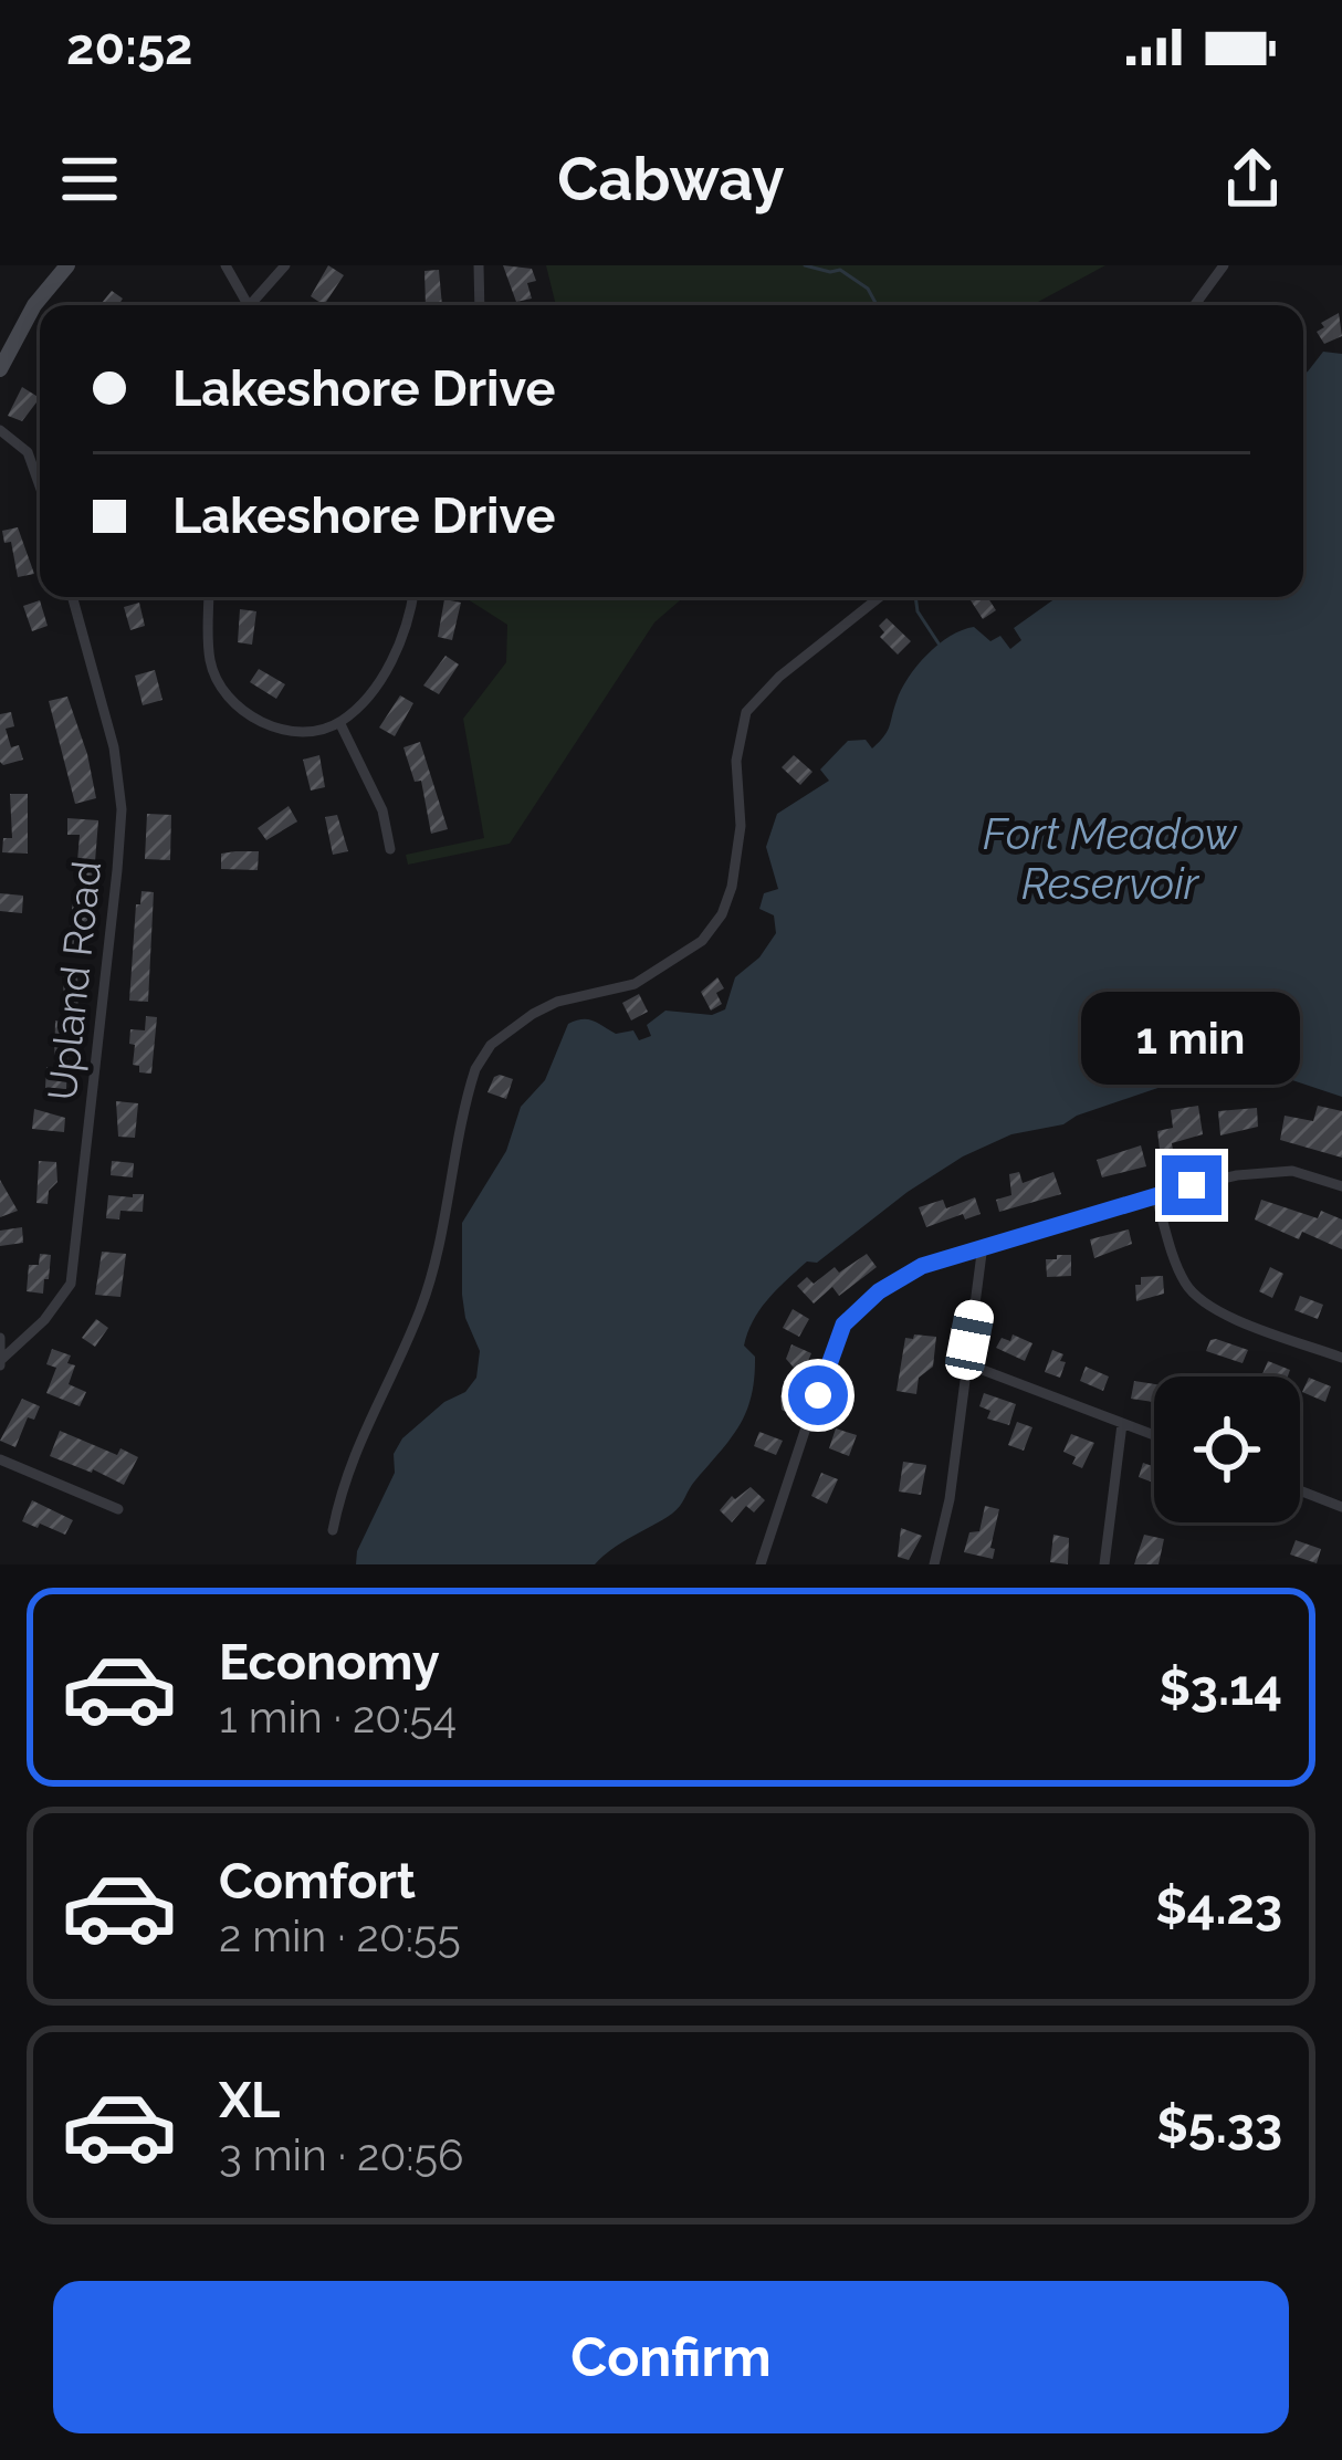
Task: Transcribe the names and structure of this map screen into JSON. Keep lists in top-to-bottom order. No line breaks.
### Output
{"streets":{"street":["Upland Road"]},"water":["Fort Meadow Reservoir"],"page":{"status":"20:52","header":"Cabway","banner":["Lakeshore Drive","Lakeshore Drive"],"bubble":"1 min","list":[{"name":"Economy","note":"1 min · 20:54","value":"$3.14"},{"name":"Comfort","note":"2 min · 20:55","value":"$4.23"},{"name":"XL","note":"3 min · 20:56","value":"$5.33"}],"buttons":"Confirm"}}
